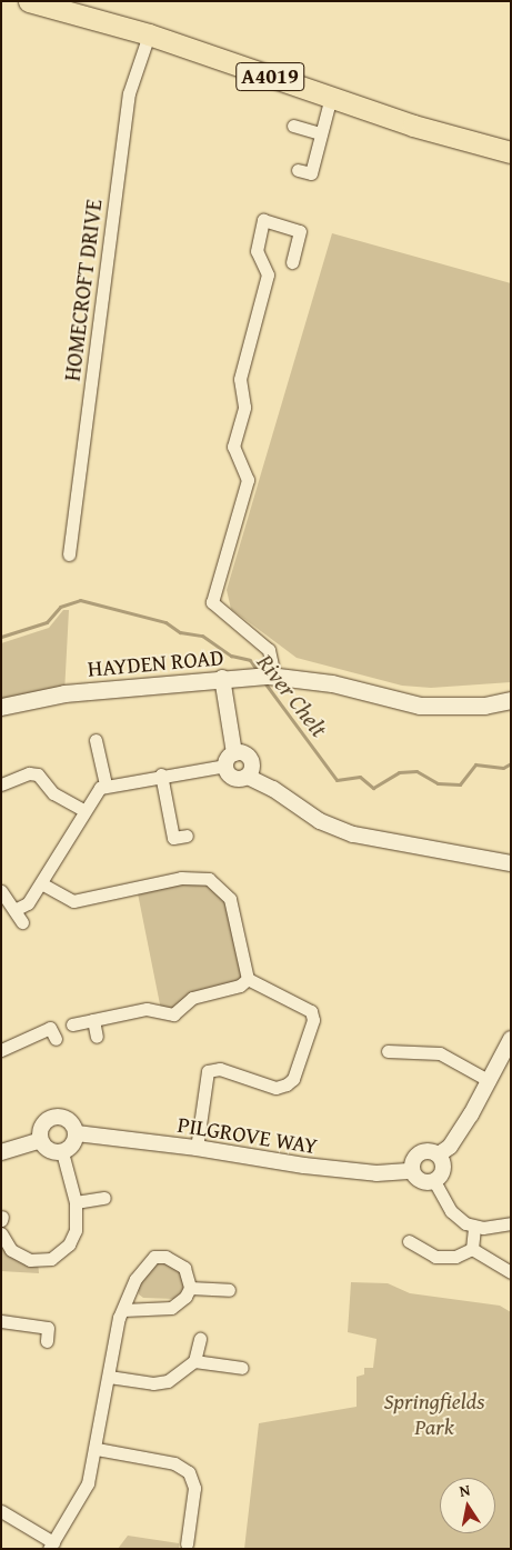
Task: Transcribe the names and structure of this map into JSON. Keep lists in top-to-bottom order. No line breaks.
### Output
{"streets":{"highway":["A4019"],"main road":["HAYDEN ROAD"],"street":["HOMECROFT DRIVE","PILGROVE WAY"]},"crossings":[["A4019","HOMECROFT DRIVE"]],"water":["River Chelt"],"parks":["Springfields Park"],"north":"top"}
